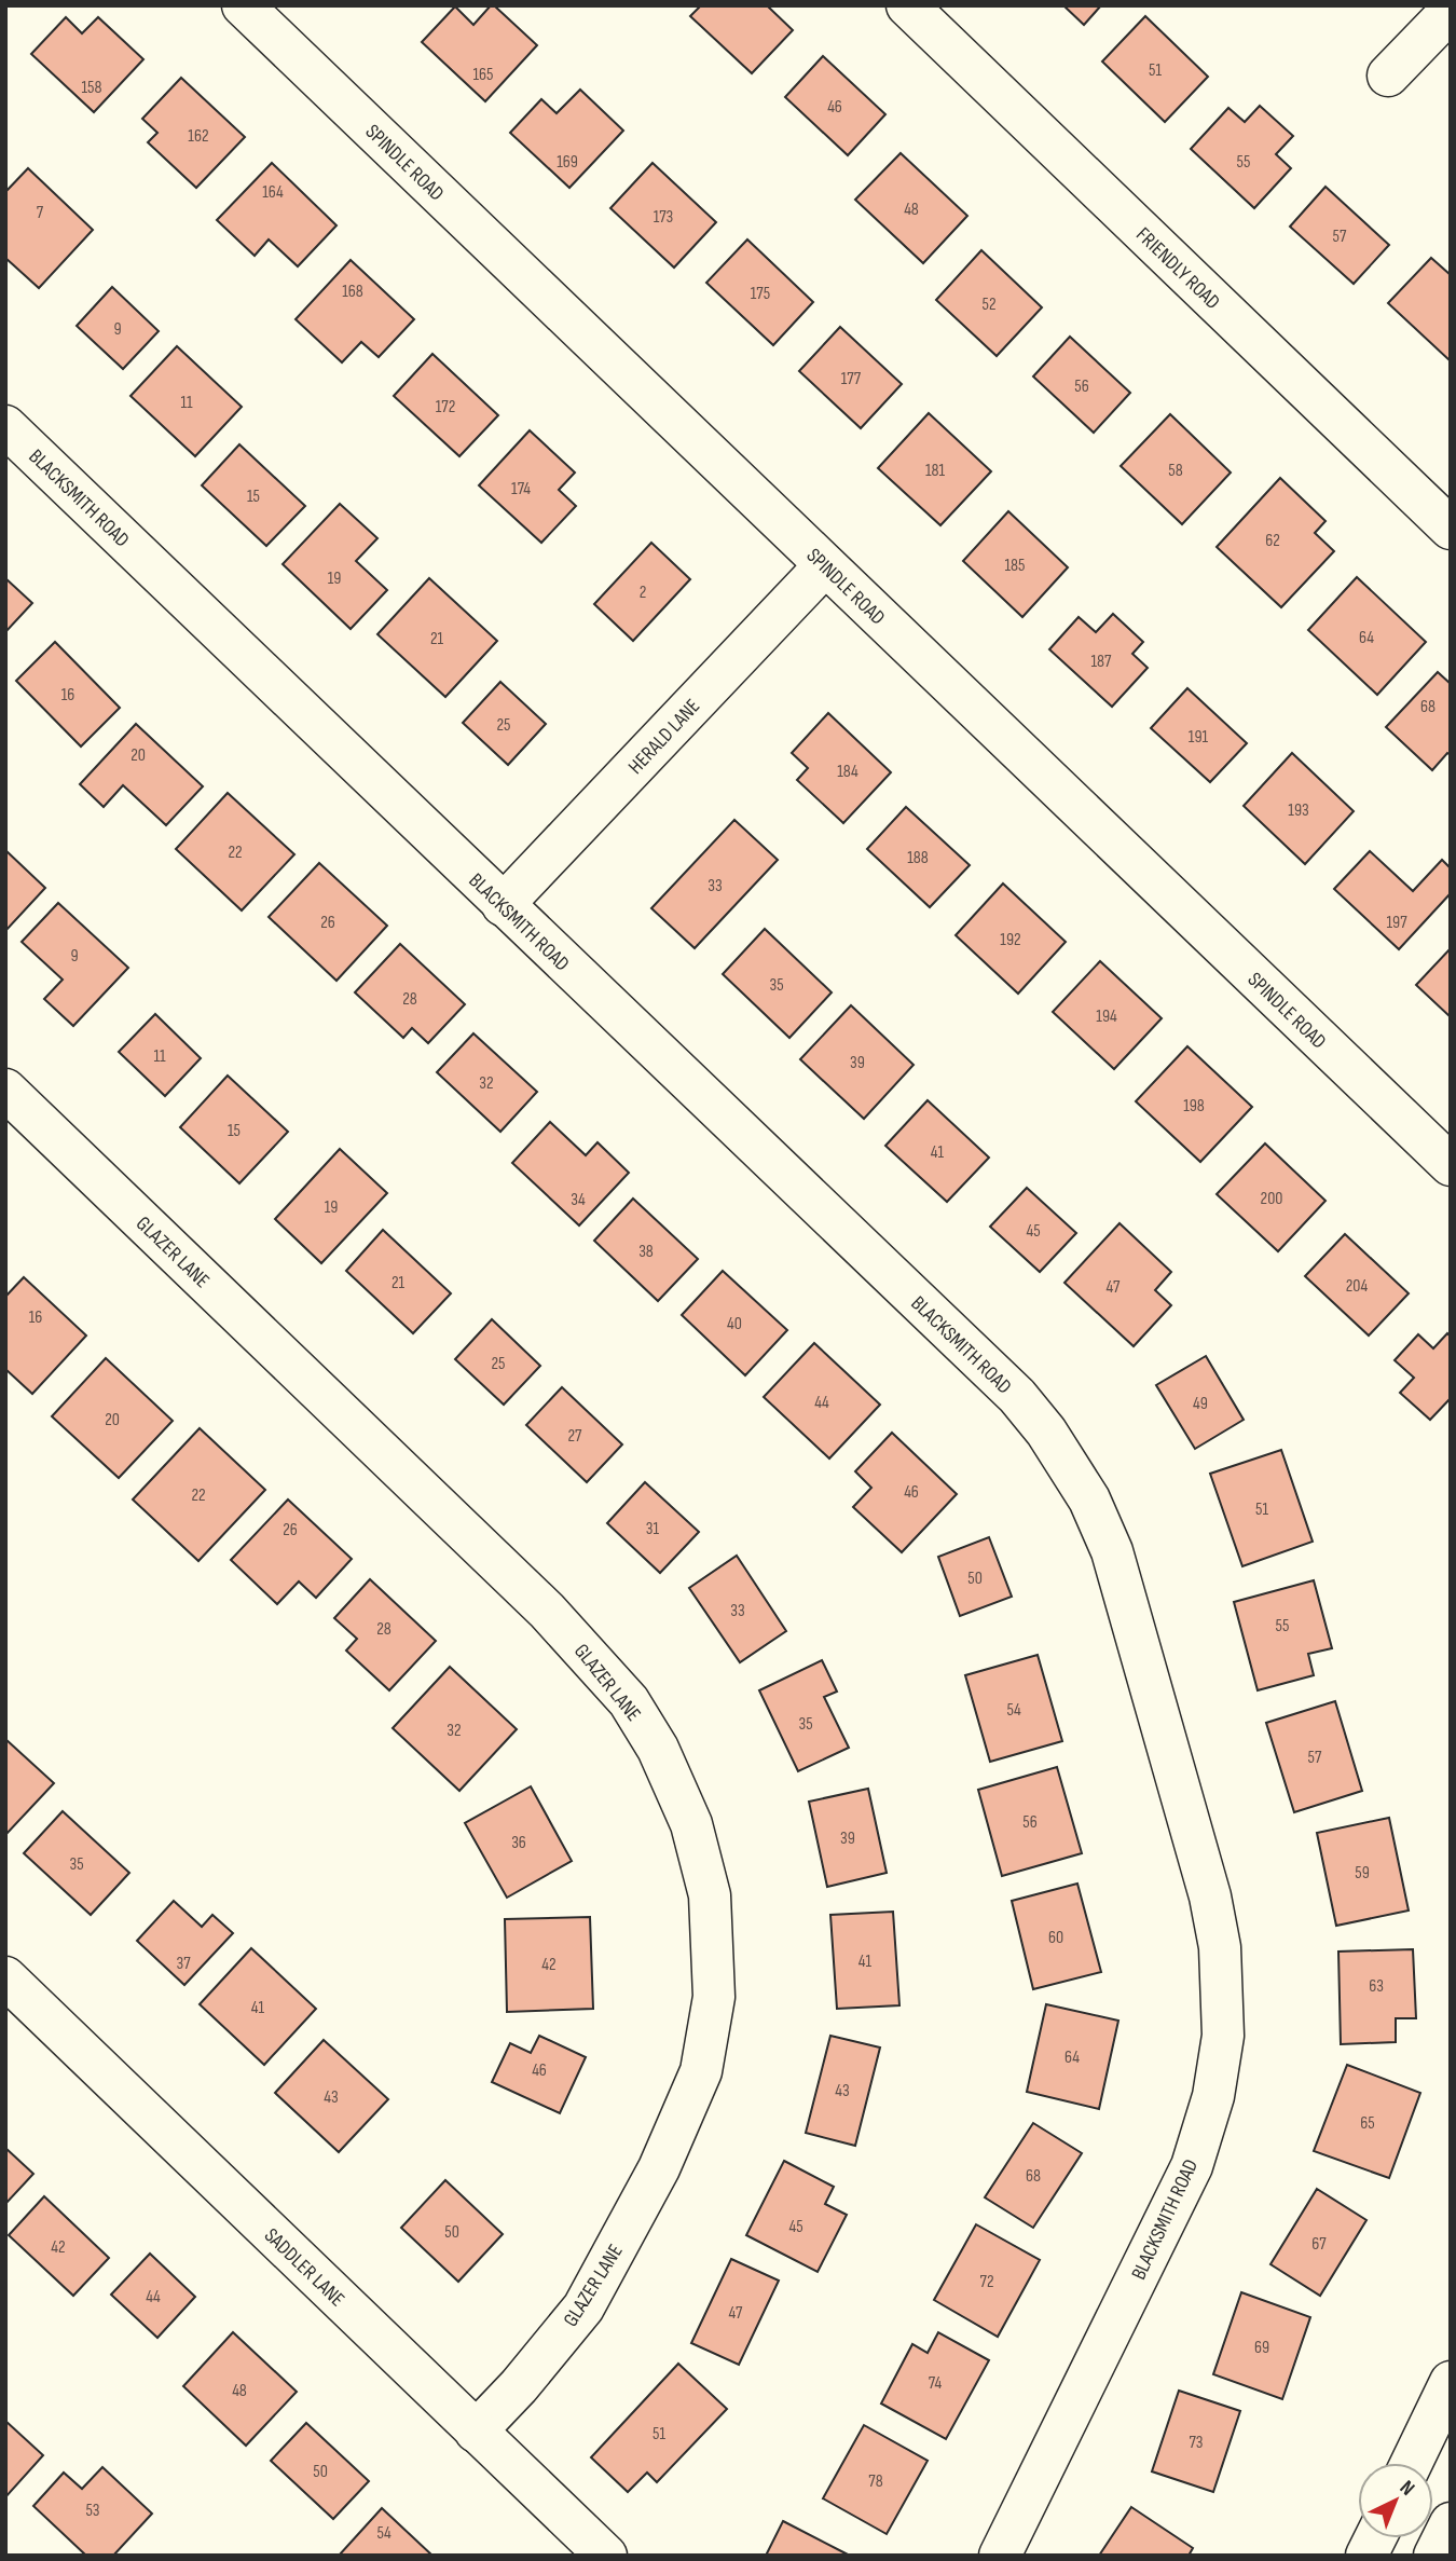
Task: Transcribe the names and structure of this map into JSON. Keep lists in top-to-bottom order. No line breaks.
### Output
{"streets":{"street":["SPINDLE ROAD","FRIENDLY ROAD","BLACKSMITH ROAD","HERALD LANE","GLAZER LANE","SADDLER LANE"]},"crossings":[["SPINDLE ROAD","HERALD LANE"],["BLACKSMITH ROAD","HERALD LANE"],["GLAZER LANE","SADDLER LANE"]],"house_numbers":["51","165","158","46","162","169","55","164","48","7","173","57","168","175","52","9","177","56","11","172","181","58","174","15","62","185","19","2","64","21","187","16","68","25","191","20","184","193","22","188","33","26","197","192","9","35","28","194","11","39","32","198","15","41","200","34","19","45","38","21","204","47","16","40","25","44","49","20","27","46","22","51","31","26","50","33","55","28","54","35","32","57","56","39","36","35","59","60","41","37","42","63","41","64","46","43","43","65","68","45","50","67","42","72","44","47","69","74","48","51","73","50","78","53","54"],"north":"top right"}
